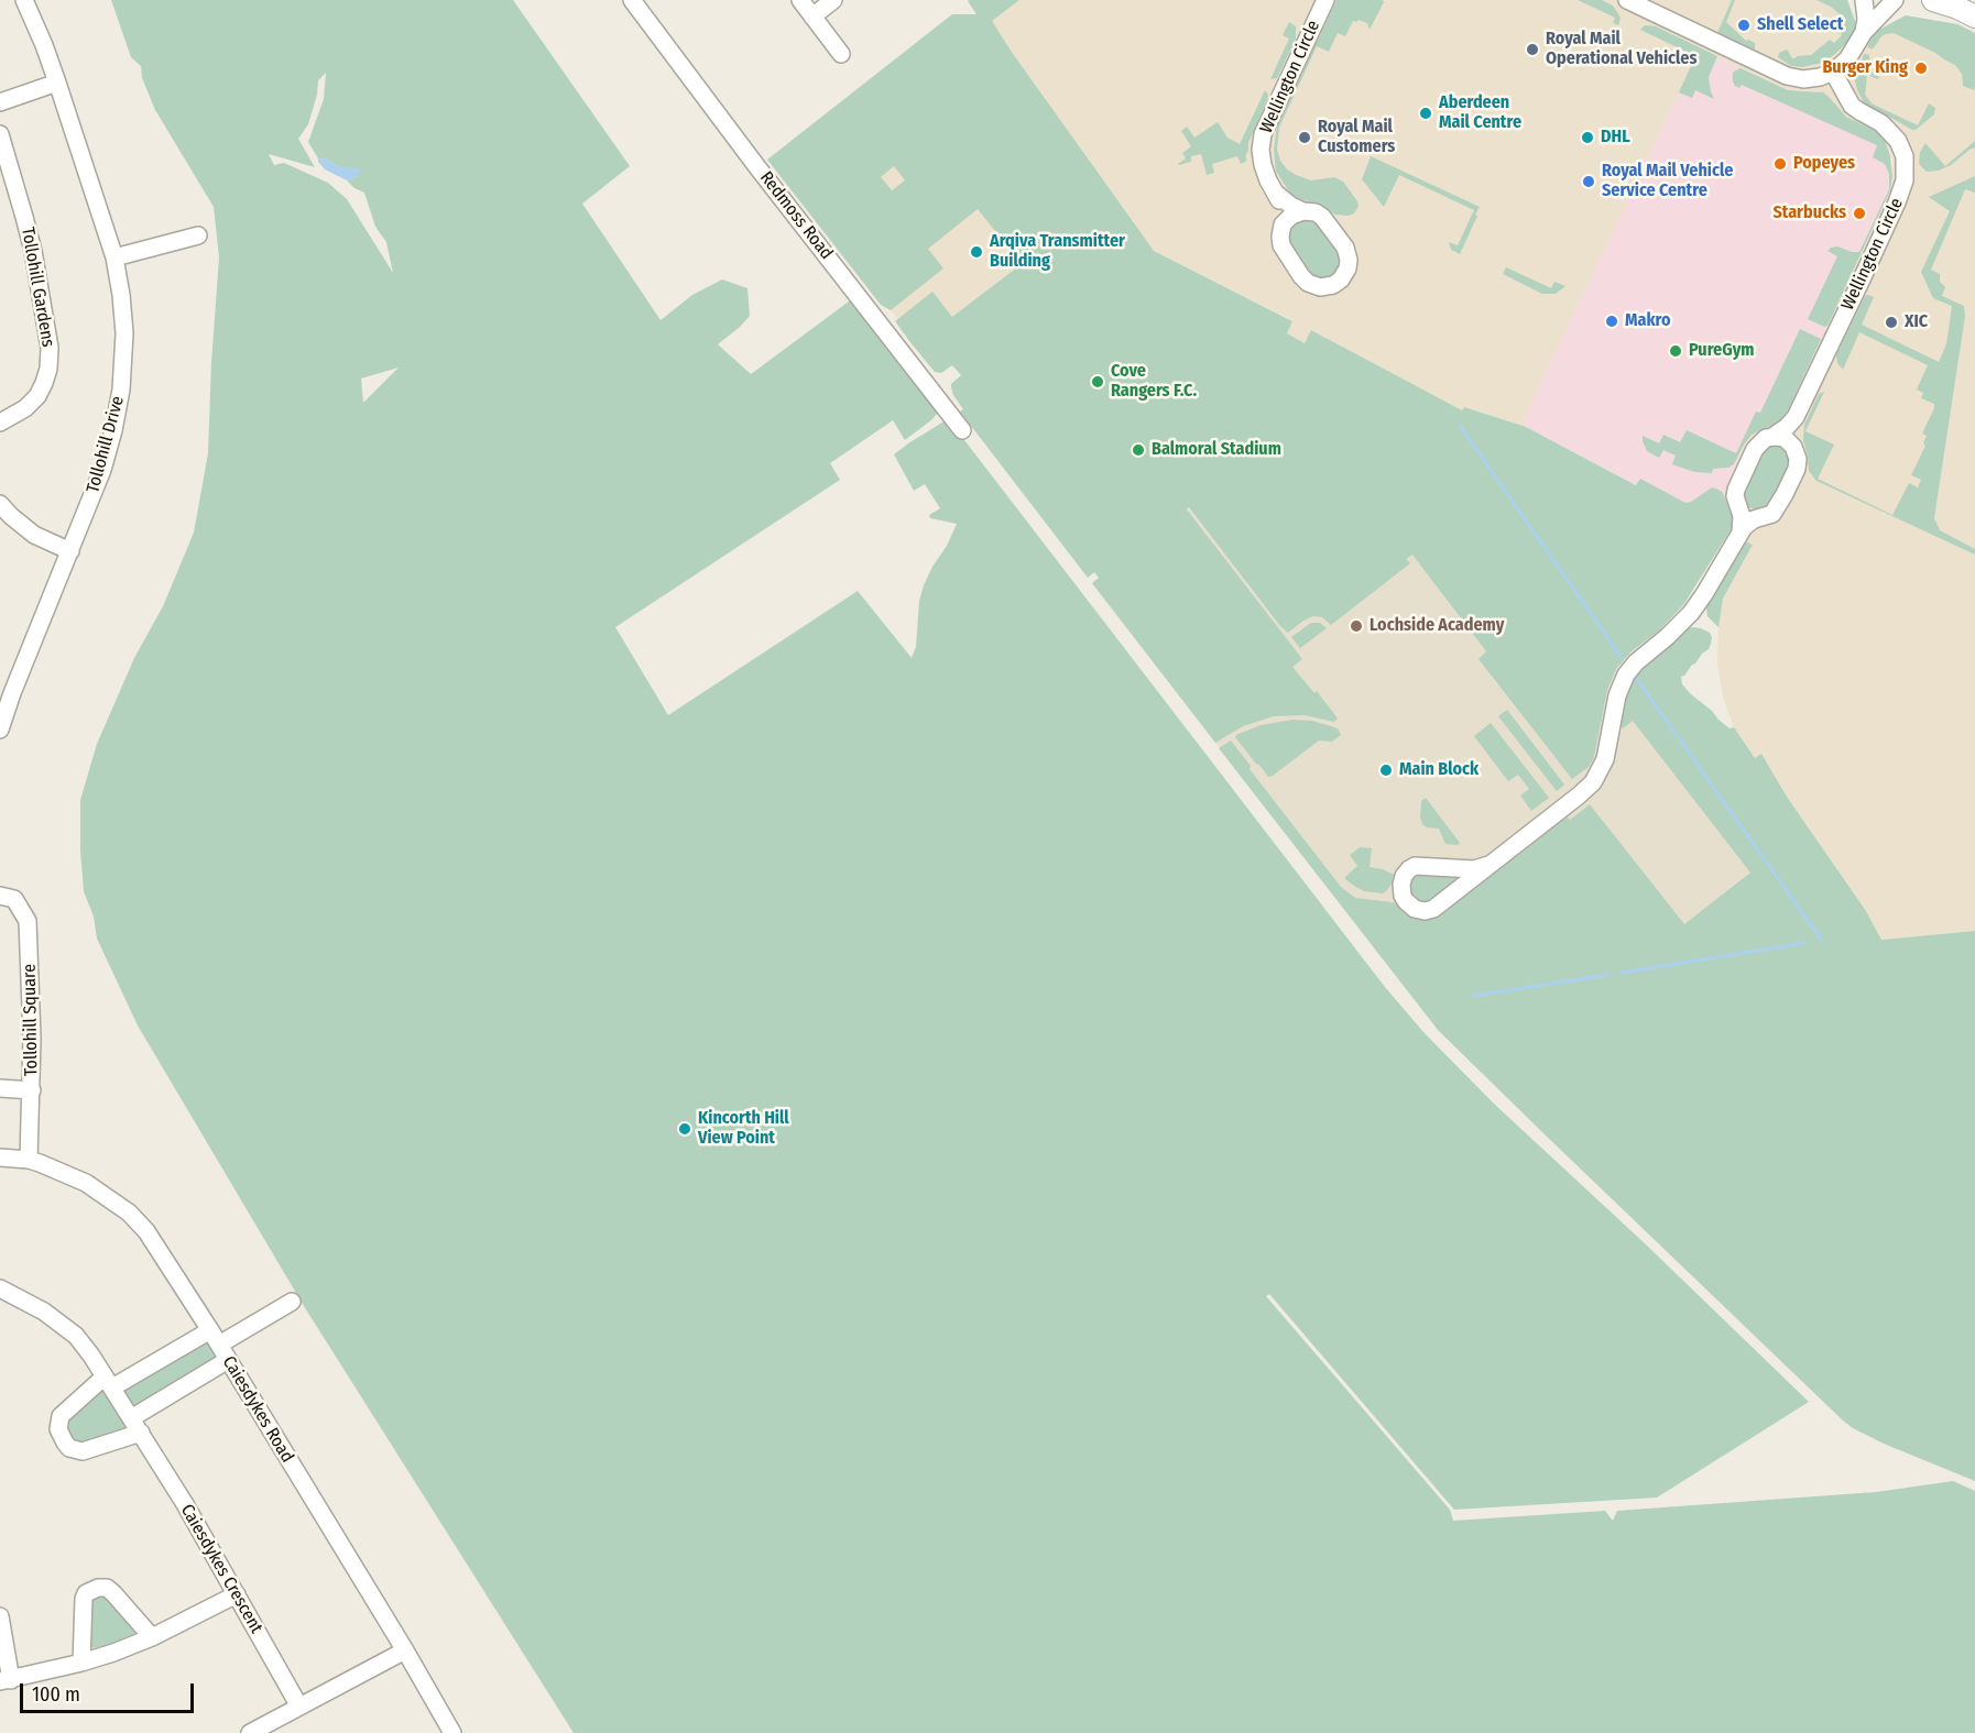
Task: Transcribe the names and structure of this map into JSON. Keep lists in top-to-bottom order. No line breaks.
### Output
{"streets":{"street":["Wellington Circle","Redmoss Road","Tollohill Gardens","Tollohill Drive","Tollohill Square","Caiesdykes Road","Caiesdykes Crescent"]},"crossings":[["Tollohill Square","Caiesdykes Road"]],"places":["Shell Select","Royal Mail Operational Vehicles","Burger King","Aberdeen Mail Centre","Royal Mail Customers","DHL","Popeyes","Royal Mail Vehicle Service Centre","Starbucks","Arqiva Transmitter Building","Makro","XIC","PureGym","Cove Rangers F.C.","Balmoral Stadium","Lochside Academy","Main Block","Kincorth Hill View Point"],"scale_bar":"100 m"}
